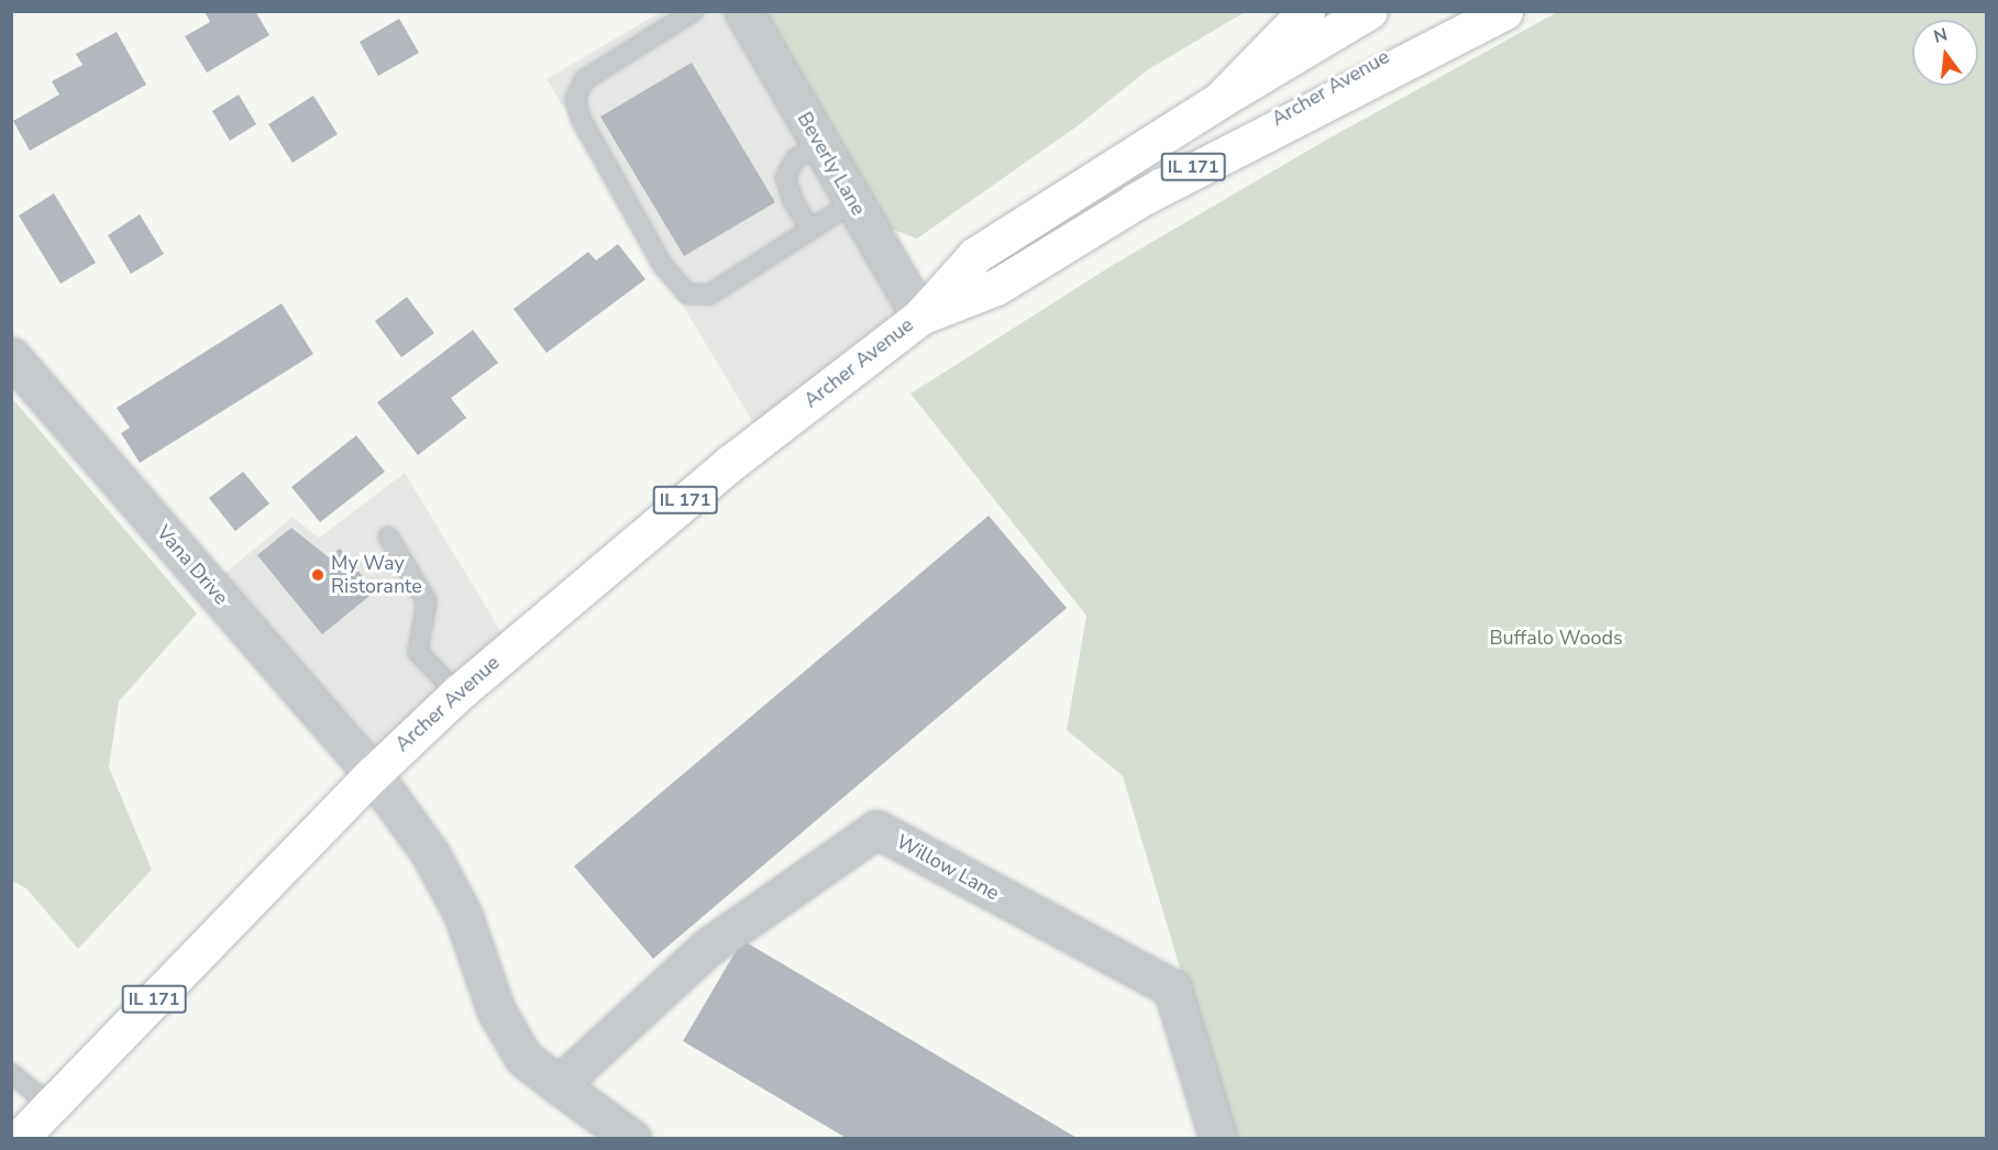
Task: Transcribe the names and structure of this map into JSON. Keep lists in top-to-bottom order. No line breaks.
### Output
{"streets":{"main road":["Archer Avenue","IL 171"],"street":["Beverly Lane","Vana Drive","Willow Lane"]},"crossings":[["Archer Avenue","Beverly Lane"],["Archer Avenue","Vana Drive"]],"parks":["Buffalo Woods"],"places":["My Way Ristorante"],"north":"top"}
